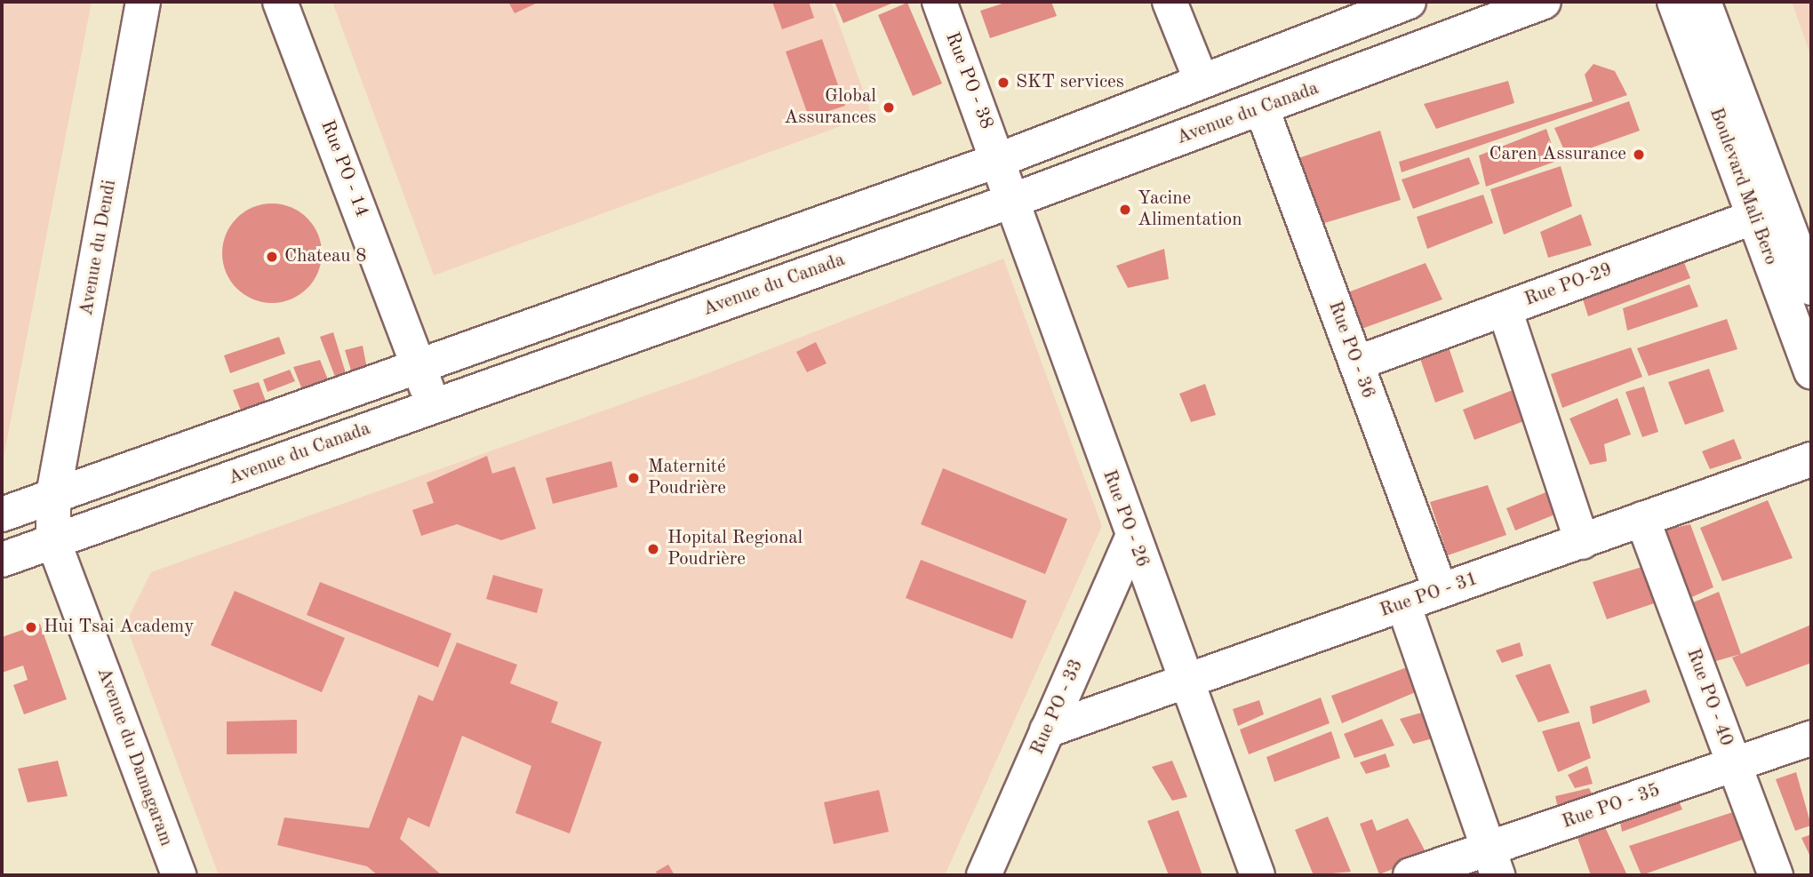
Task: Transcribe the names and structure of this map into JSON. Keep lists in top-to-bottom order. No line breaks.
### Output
{"streets":{"street":["Rue PO - 38","Avenue du Canada","Rue PO - 14","Boulevard Mali Bero","Avenue du Dendi","Rue PO-29","Rue PO - 36","Rue PO - 26","Rue PO - 31","Rue PO - 40","Rue PO - 33","Avenue du Damagaram","Rue PO - 35"]},"crossings":[["Rue PO - 38","Rue PO - 26"],["Avenue du Canada","Rue PO - 14"],["Avenue du Canada","Rue PO - 36"],["Avenue du Canada","Rue PO - 26"],["Avenue du Canada","Avenue du Damagaram"],["Boulevard Mali Bero","Rue PO-29"],["Avenue du Dendi","Avenue du Damagaram"],["Rue PO-29","Rue PO - 36"],["Rue PO - 36","Rue PO - 31"],["Rue PO - 26","Rue PO - 31"],["Rue PO - 26","Rue PO - 33"],["Rue PO - 31","Rue PO - 40"],["Rue PO - 31","Rue PO - 33"],["Rue PO - 40","Rue PO - 35"]],"places":["SKT services","Global Assurances","Caren Assurance","Yacine Alimentation","Chateau 8","Maternité Poudrière","Hopital Regional Poudrière","Hui Tsai Academy"]}
